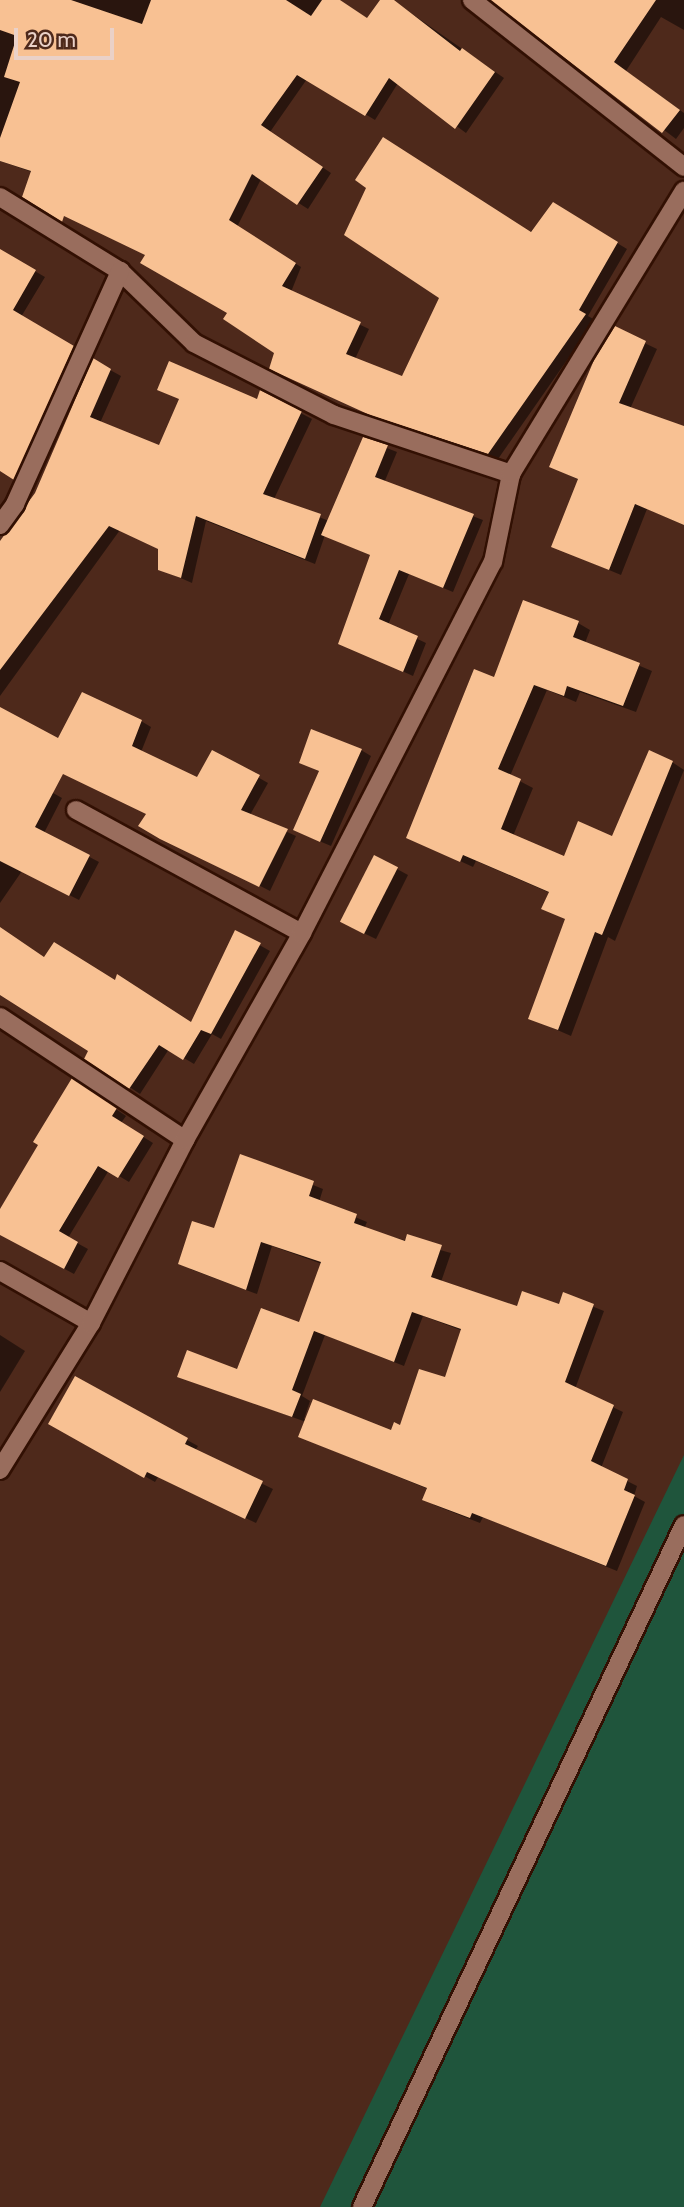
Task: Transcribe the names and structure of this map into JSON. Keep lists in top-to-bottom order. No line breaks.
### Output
{"scale_bar":"20 m"}
